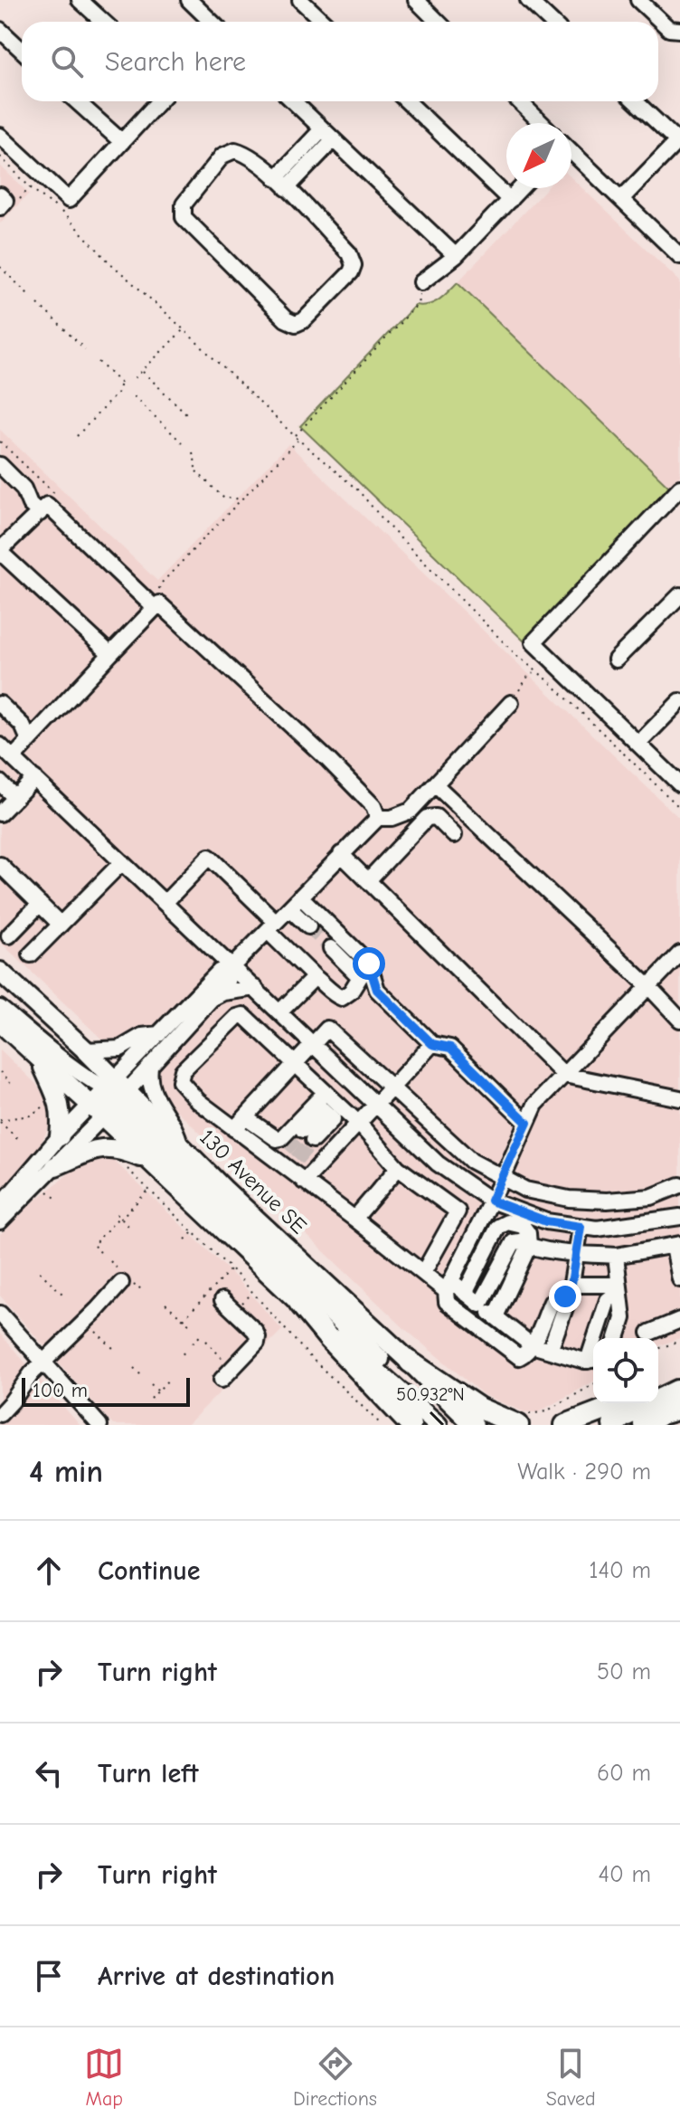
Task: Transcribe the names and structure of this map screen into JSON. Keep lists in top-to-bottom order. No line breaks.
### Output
{"streets":{"main road":["130 Avenue SE"]},"scale_bar":"100 m","north":"bottom left","page":{"search":"Search here","scale":"100 m","heading":["4 min","Walk · 290 m"],"list":[["Continue","140 m"],["Turn right","50 m"],["Turn left","60 m"],["Turn right","40 m"],"Arrive at destination"],"nav":["Map","Directions","Saved"]},"coordinates":["50.932°N"]}
